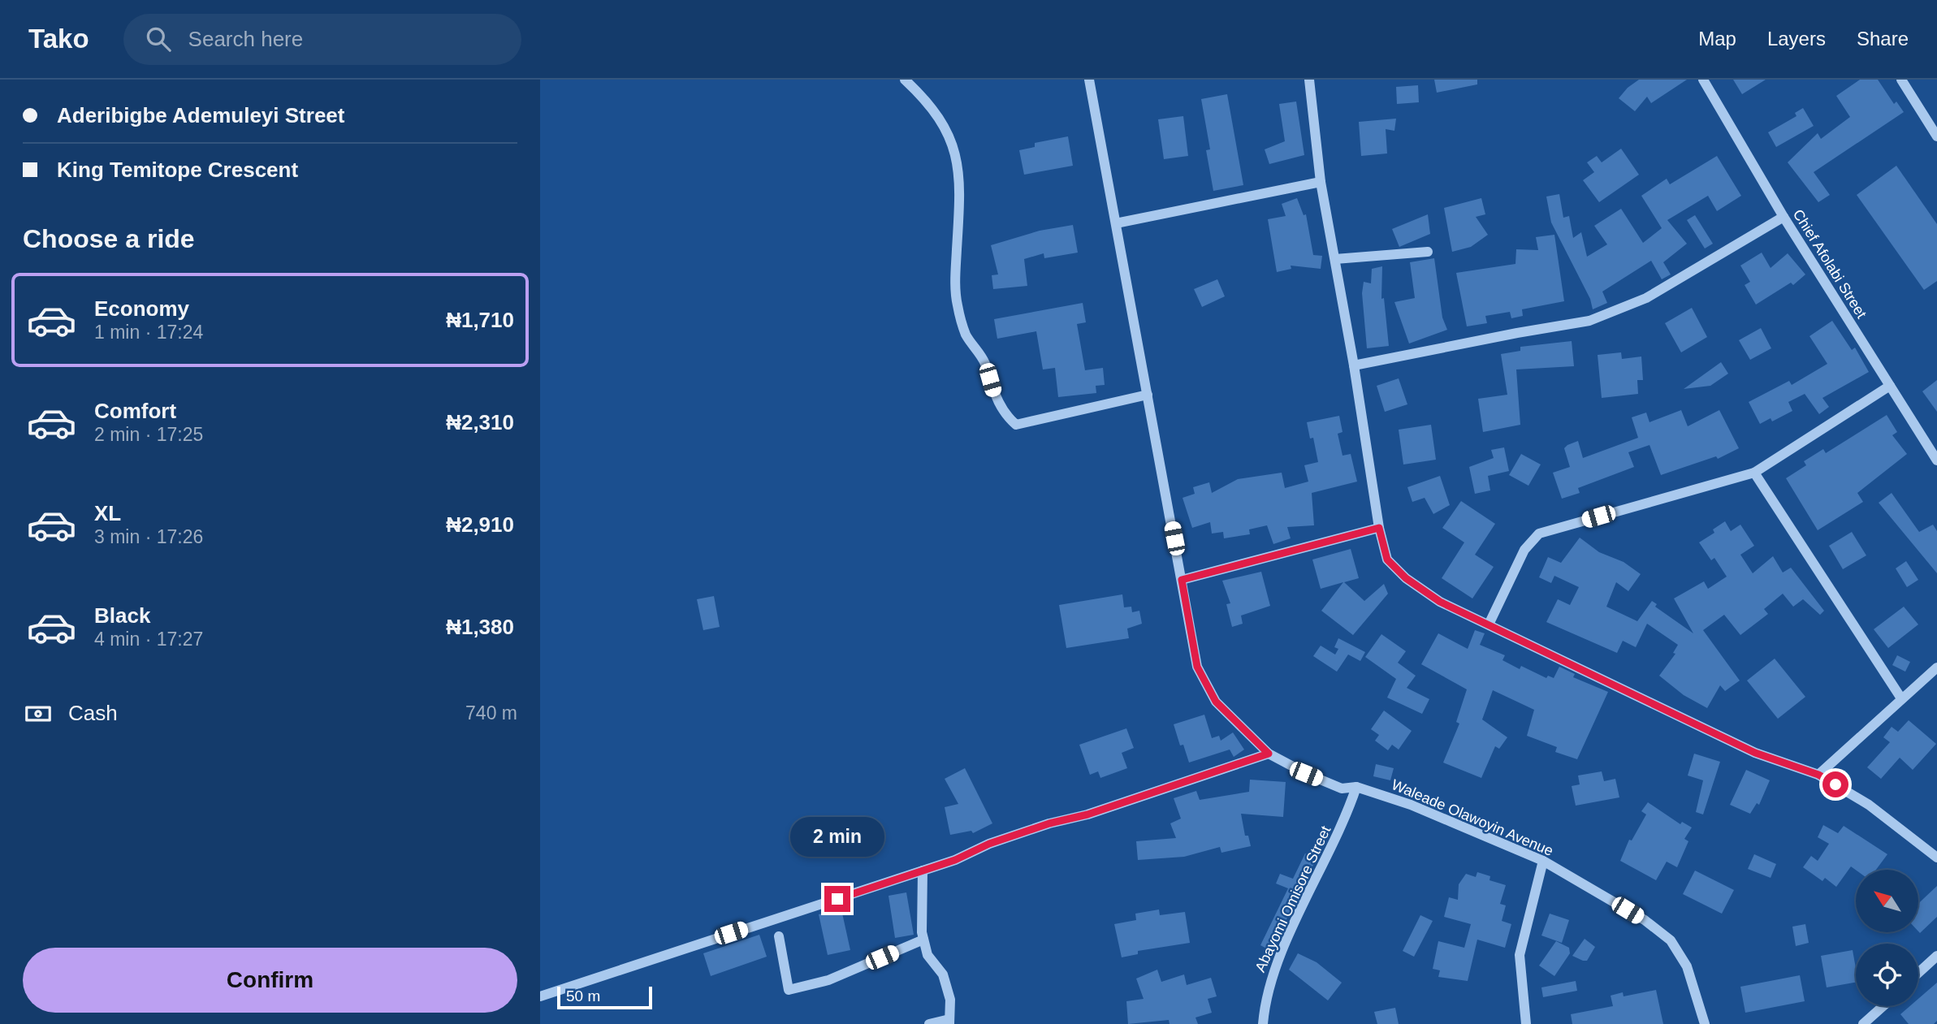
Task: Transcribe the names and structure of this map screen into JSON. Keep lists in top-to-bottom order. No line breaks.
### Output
{"streets":{"street":["Chief Afolabi Street","Waleade Olawoyin Avenue","Abayomi Omisore Street"]},"crossings":[["Waleade Olawoyin Avenue","Abayomi Omisore Street"]],"scale_bar":"50 m","north":"top left","page":{"header":"Tako","search":"Search here","nav":["Map","Layers","Share"],"banner":["Aderibigbe Ademuleyi Street","King Temitope Crescent"],"heading":"Choose a ride","list":[{"name":"Economy","note":"1 min · 17:24","value":"₦1,710"},{"name":"Comfort","note":"2 min · 17:25","value":"₦2,310"},{"name":"XL","note":"3 min · 17:26","value":"₦2,910"},{"name":"Black","note":"4 min · 17:27","value":"₦1,380"}],"pay":["Cash","740 m"],"bubble":"2 min","buttons":"Confirm","scale":"50 m"}}
